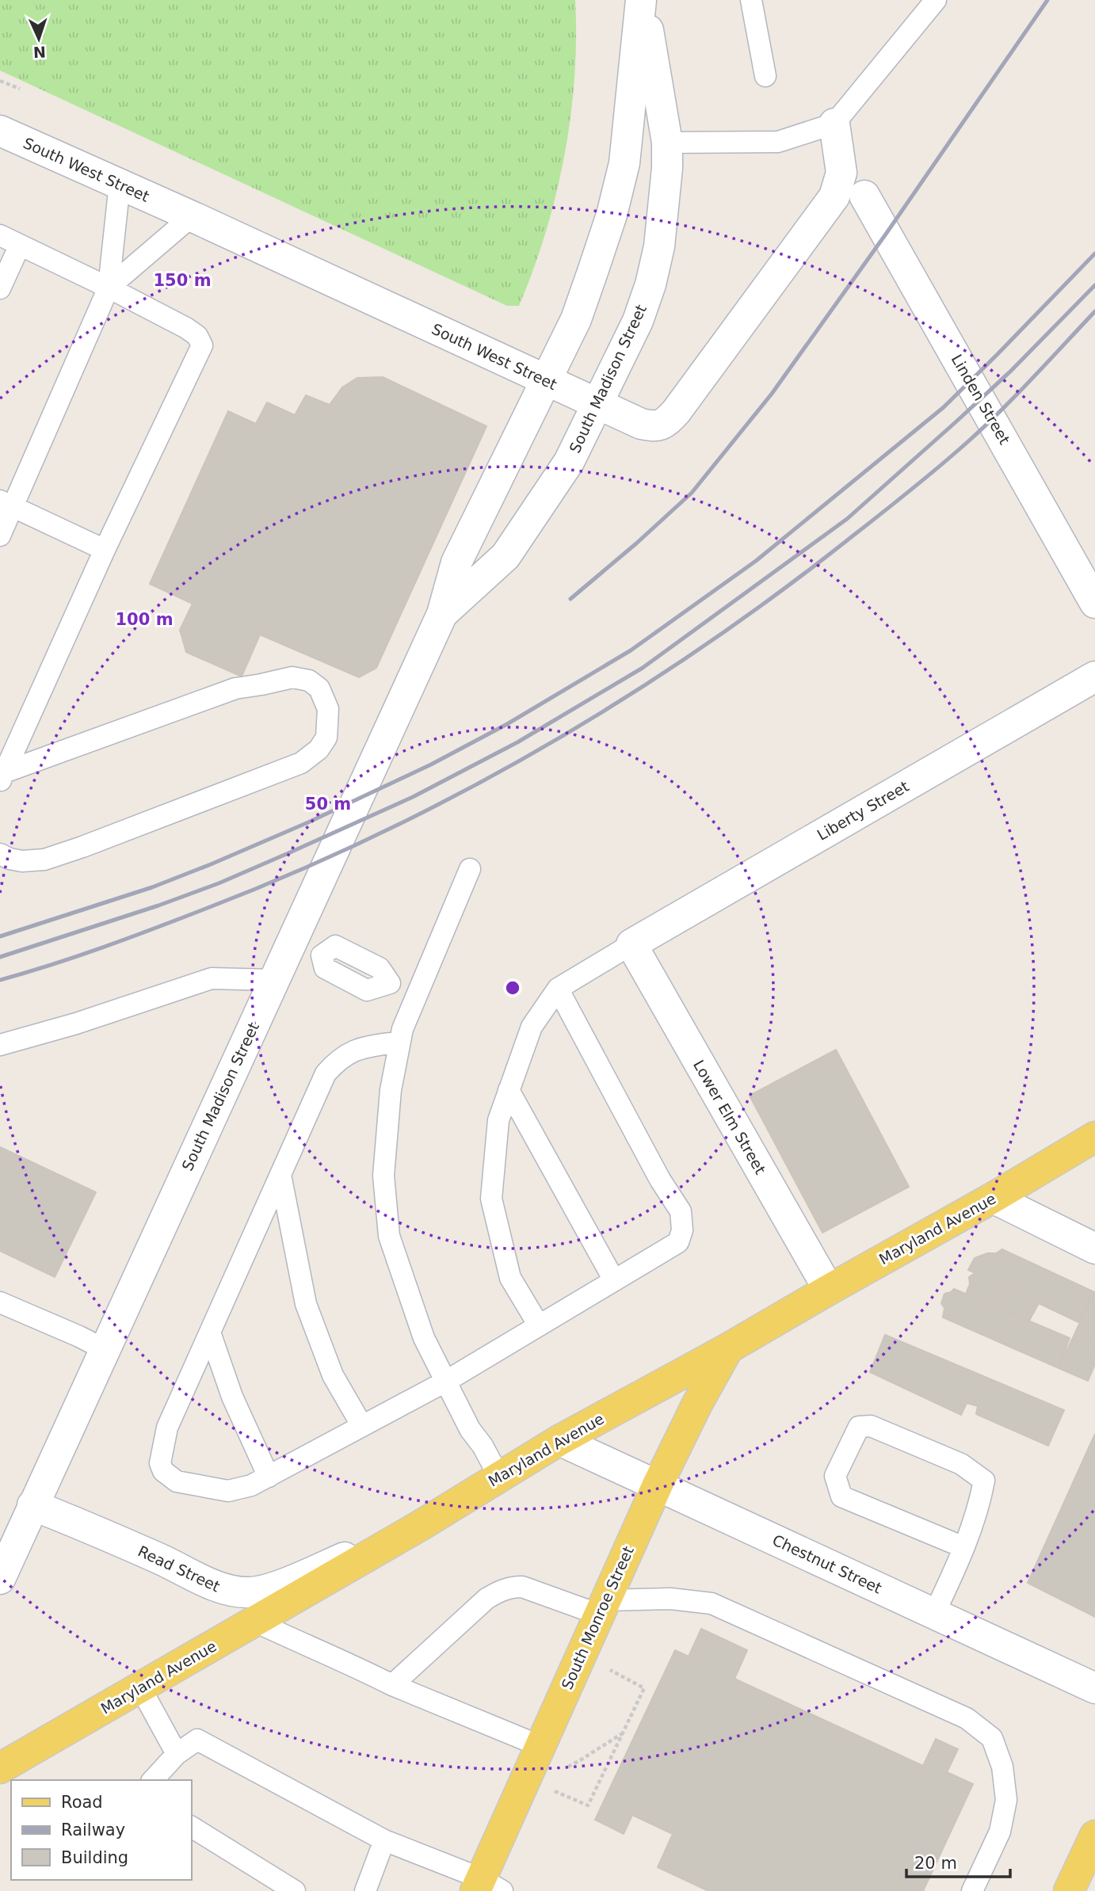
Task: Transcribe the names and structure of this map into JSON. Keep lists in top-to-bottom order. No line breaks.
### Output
{"streets":{"main road":["Maryland Avenue","South Monroe Street"],"street":["South West Street","South Madison Street","Linden Street","Liberty Street","Lower Elm Street","Chestnut Street","Read Street"]},"crossings":[["South West Street","South Madison Street"],["South Madison Street","Read Street"],["Liberty Street","Lower Elm Street"],["Lower Elm Street","Maryland Avenue"],["Maryland Avenue","Chestnut Street"],["Maryland Avenue","Read Street"],["Maryland Avenue","South Monroe Street"],["Chestnut Street","South Monroe Street"]],"legend":["Road","Railway","Building"],"scale_bar":"20 m","north":"bottom","rings":["150 m","100 m","50 m"]}
